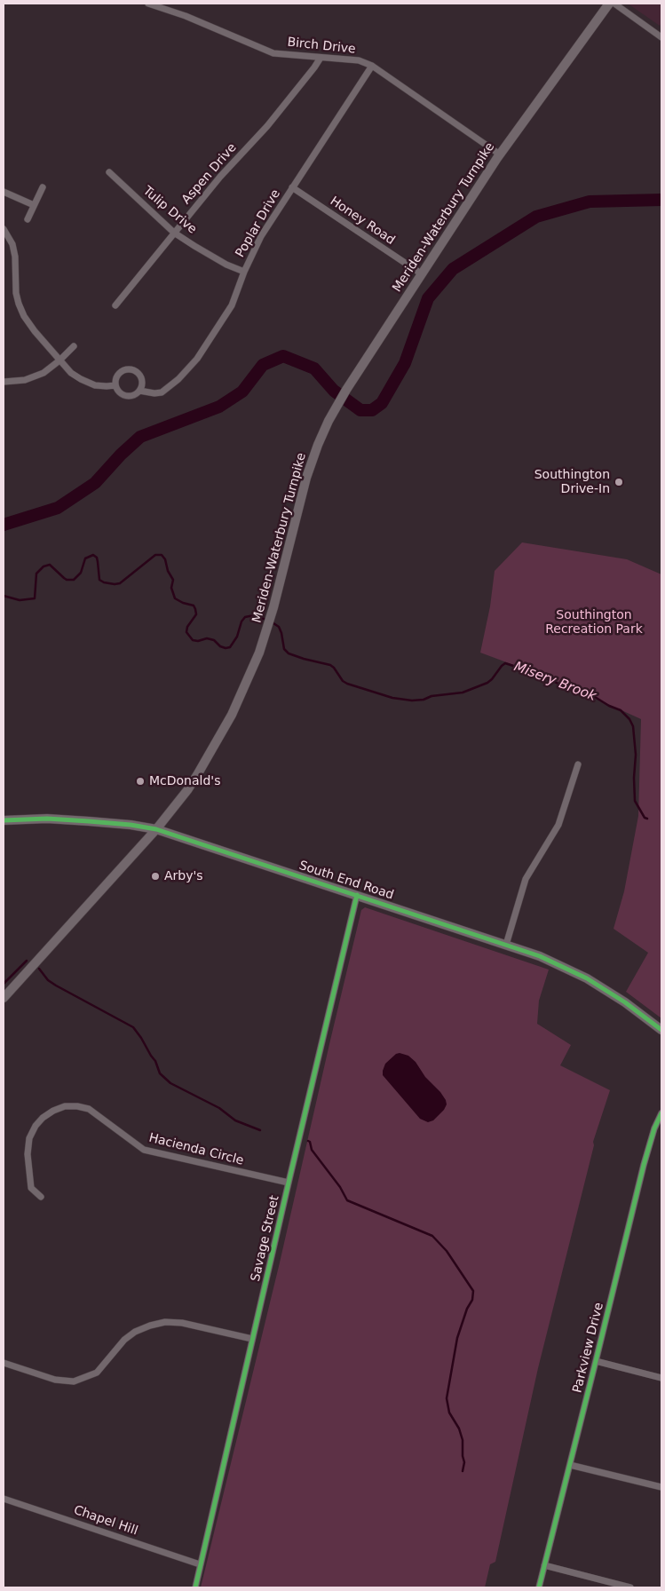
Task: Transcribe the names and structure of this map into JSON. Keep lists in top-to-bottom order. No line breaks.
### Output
{"streets":{"main road":["Meriden-Waterbury Turnpike","South End Road"],"street":["Birch Drive","Aspen Drive","Tulip Drive","Honey Road","Poplar Drive","Hacienda Circle","Savage Street","Parkview Drive","Chapel Hill"]},"crossings":[["Birch Drive","Aspen Drive"],["Birch Drive","Meriden-Waterbury Turnpike"],["Birch Drive","Poplar Drive"],["Aspen Drive","Tulip Drive"],["Tulip Drive","Poplar Drive"],["Meriden-Waterbury Turnpike","Honey Road"],["Meriden-Waterbury Turnpike","South End Road"],["Honey Road","Poplar Drive"],["South End Road","Savage Street"],["Hacienda Circle","Savage Street"],["Savage Street","Chapel Hill"]],"water":["Misery Brook"],"parks":["Southington Recreation Park"],"places":["Southington Drive-In","McDonald's","Arby's"]}
